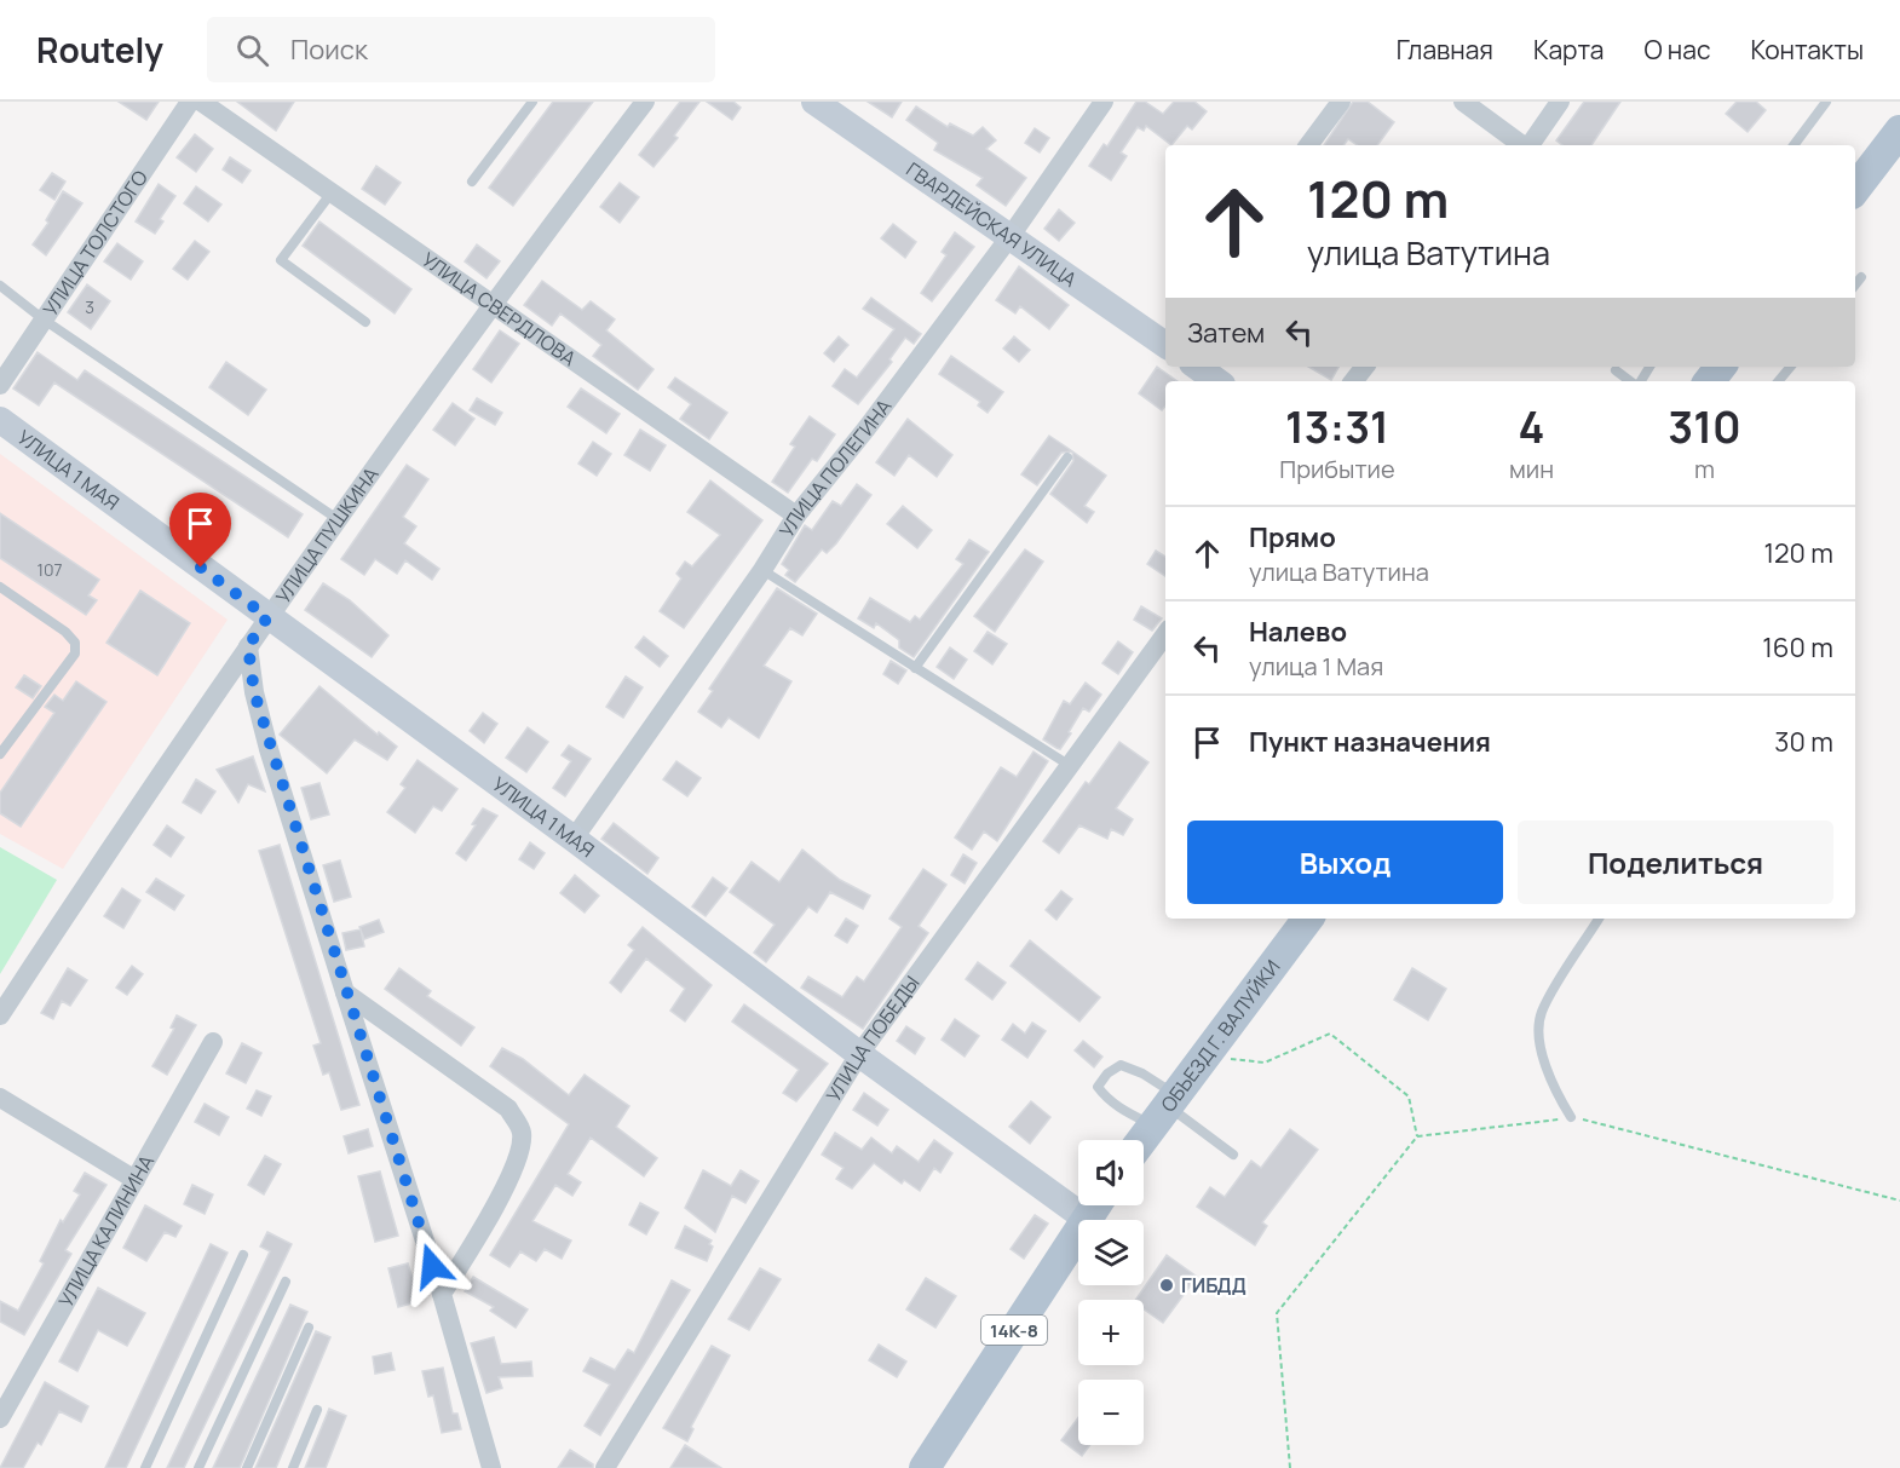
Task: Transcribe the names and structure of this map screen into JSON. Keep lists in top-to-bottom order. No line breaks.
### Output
{"streets":{"main road":["ГВАРДЕЙСКАЯ УЛИЦА","УЛИЦА 1 МАЯ","ОБЪЕЗД Г. ВАЛУЙКИ","14К-8"],"street":["УЛИЦА ТОЛСТОГО","УЛИЦА СВЕРДЛОВА","УЛИЦА ПОЛЕГИНА","УЛИЦА ПУШКИНА","УЛИЦА ПОБЕДЫ","УЛИЦА КАЛИНИНА"]},"crossings":[["ГВАРДЕЙСКАЯ УЛИЦА","УЛИЦА ПОЛЕГИНА"],["УЛИЦА СВЕРДЛОВА","УЛИЦА ПОЛЕГИНА"],["УЛИЦА СВЕРДЛОВА","УЛИЦА ПУШКИНА"],["УЛИЦА ПОЛЕГИНА","УЛИЦА 1 МАЯ"],["УЛИЦА 1 МАЯ","УЛИЦА ПУШКИНА"],["УЛИЦА 1 МАЯ","УЛИЦА ПОБЕДЫ"],["УЛИЦА 1 МАЯ","14К-8"]],"places":["ГИБДД"],"house_numbers":["3","107"],"page":{"header":"Routely","search":"Поиск","nav":["Главная","Карта","О нас","Контакты"],"turn":["120 m","улица Ватутина"],"then":"Затем","eta":["13:31","Прибытие","4","мин","310","m"],"list":[{"name":"Прямо","note":"улица Ватутина","value":"120 m"},{"name":"Налево","note":"улица 1 Мая","value":"160 m"},{"name":"Пункт назначения","value":"30 m"}],"buttons":["Выход","Поделиться"],"map_buttons":["+","−"]}}
